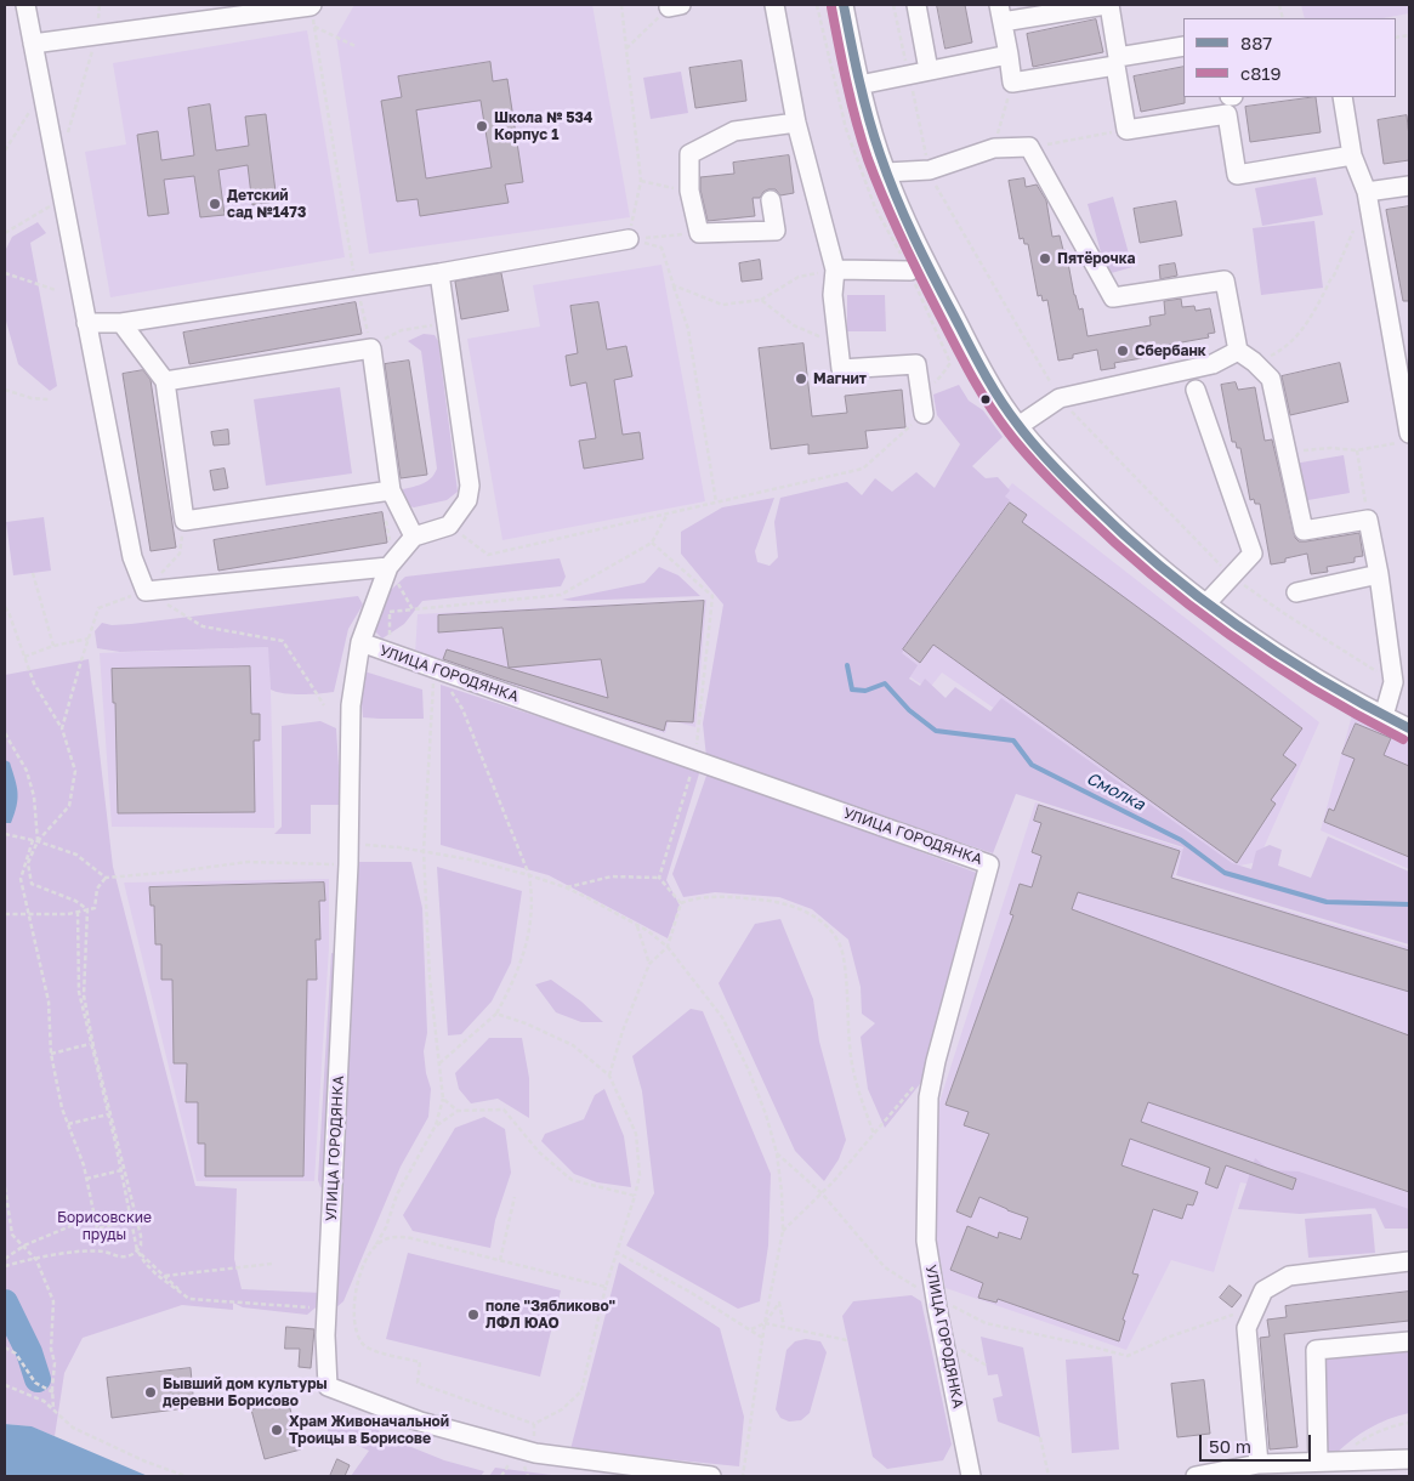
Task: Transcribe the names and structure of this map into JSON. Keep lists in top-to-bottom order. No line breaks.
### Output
{"streets":{"street":["УЛИЦА ГОРОДЯНКА"]},"water":["Смолка"],"parks":["Борисовские пруды"],"places":["Школа № 534 Корпус 1","Детский сад №1473","Пятёрочка","Сбербанк","Магнит","поле \"Зябликово\" ЛФЛ ЮАО","Бывший дом культуры деревни Борисово","Храм Живоначальной Троицы в Борисове"],"lines":["transit line 887","transit line с819"],"legend":["887","с819"],"scale_bar":"50 m"}
